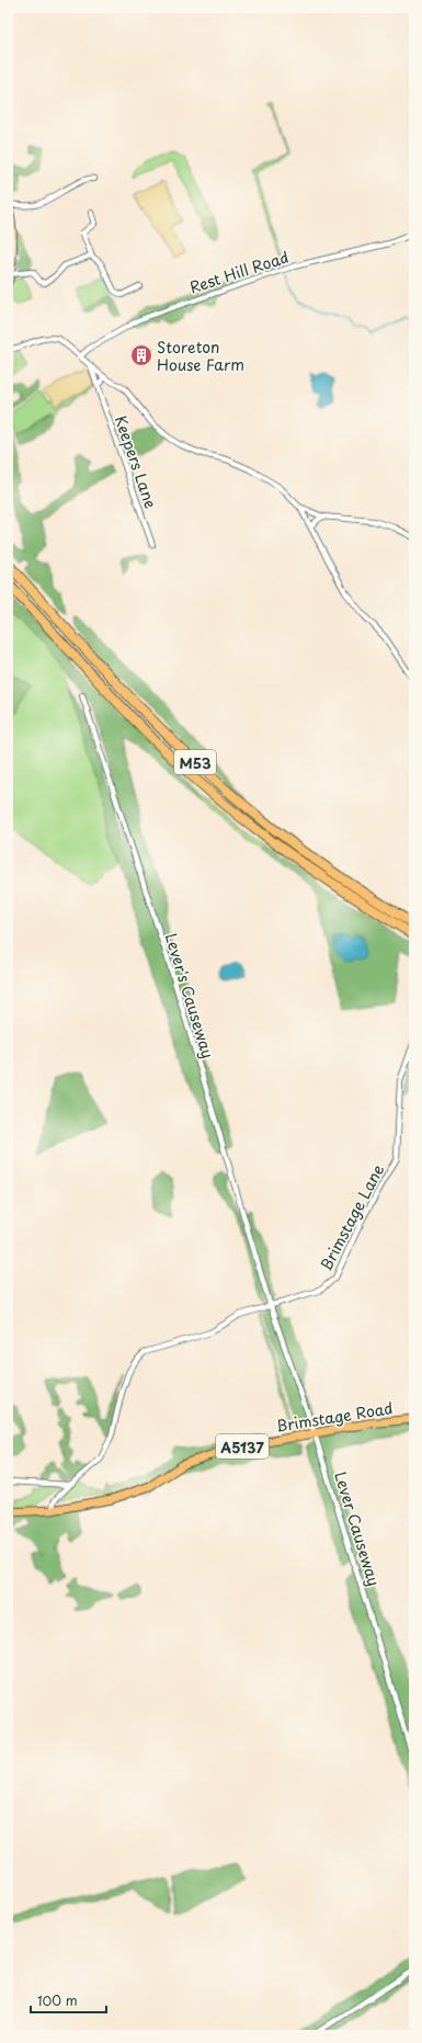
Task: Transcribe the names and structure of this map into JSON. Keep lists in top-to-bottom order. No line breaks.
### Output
{"streets":{"highway":["M53"],"main road":["Brimstage Road","A5137"],"street":["Rest Hill Road","Keepers Lane","Lever's Causeway","Brimstage Lane","Lever Causeway"]},"crossings":[["Lever's Causeway","Brimstage Lane"],["Lever's Causeway","Lever Causeway"],["Brimstage Lane","Brimstage Road"],["Brimstage Lane","Lever Causeway"],["Brimstage Road","Lever Causeway"]],"places":{"building":["Storeton House Farm"]},"scale_bar":"100 m"}
